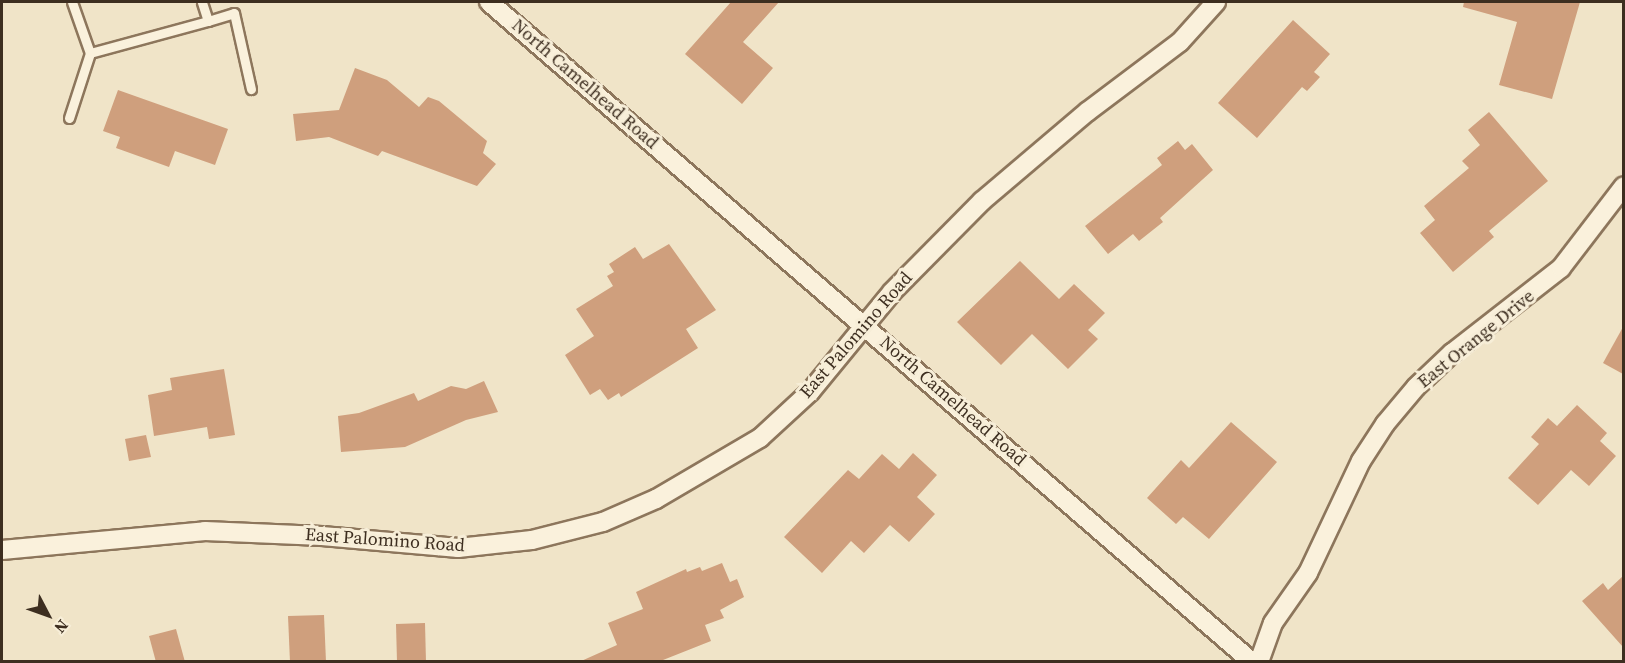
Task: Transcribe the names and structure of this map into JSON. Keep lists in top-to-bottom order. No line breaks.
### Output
{"streets":{"street":["North Camelhead Road","East Palomino Road","East Orange Drive"]},"crossings":[["North Camelhead Road","East Palomino Road"]],"north":"bottom right"}
